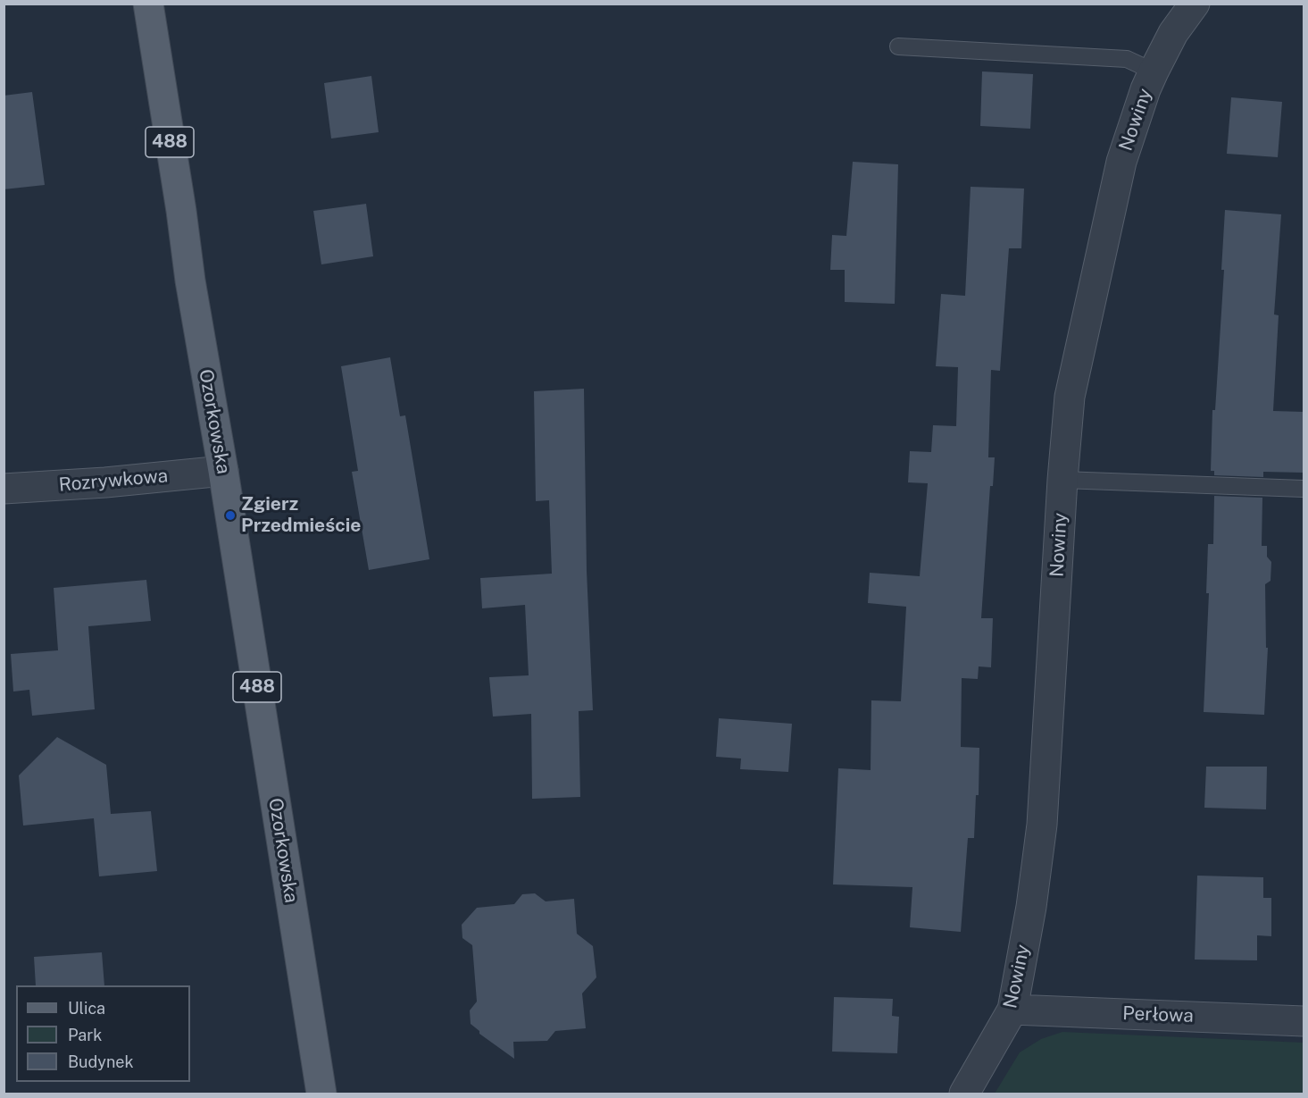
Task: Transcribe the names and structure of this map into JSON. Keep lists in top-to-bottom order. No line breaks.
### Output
{"streets":{"main road":["488","Ozorkowska"],"street":["Nowiny","Rozrywkowa","Perłowa"]},"crossings":[["Nowiny","Perłowa"],["Ozorkowska","Rozrywkowa"]],"places":["Zgierz Przedmieście"],"legend":["Ulica","Park","Budynek"]}
